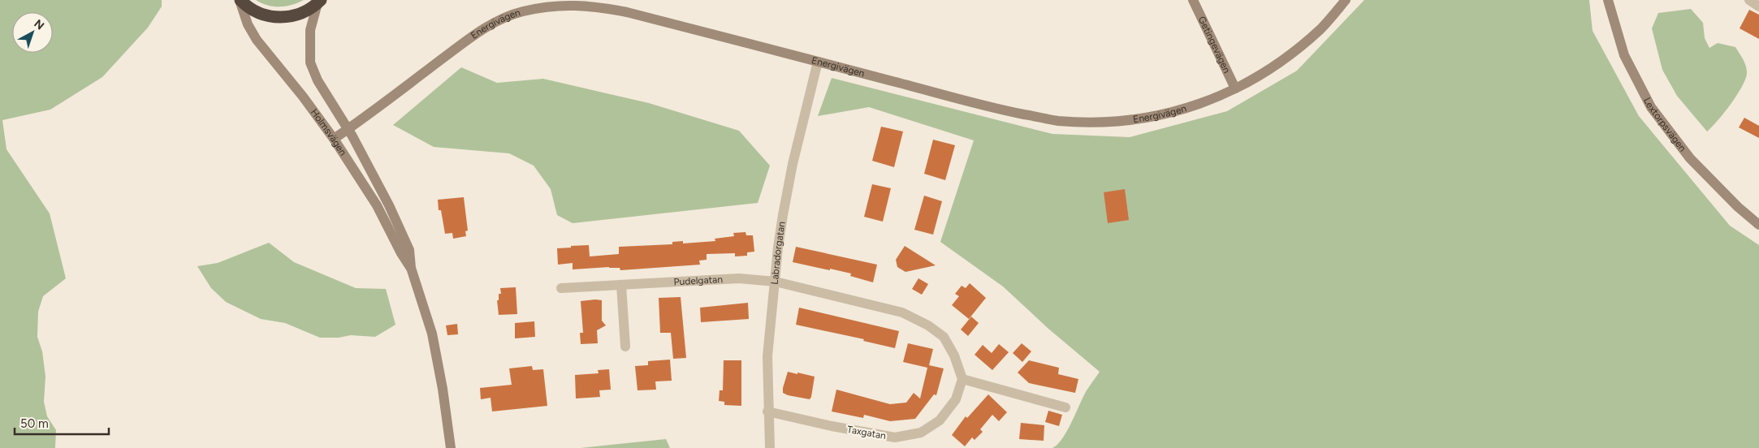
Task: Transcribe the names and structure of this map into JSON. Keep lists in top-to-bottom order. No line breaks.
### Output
{"streets":{"street":["Energivägen","Getingevägen","Lextorpsvägen","Holmsvägen","Labradorgatan","Pudelgatan","Taxgatan"]},"crossings":[["Energivägen","Getingevägen"],["Energivägen","Holmsvägen"],["Energivägen","Labradorgatan"],["Labradorgatan","Pudelgatan"],["Labradorgatan","Taxgatan"]],"scale_bar":"50 m","north":"top right"}
